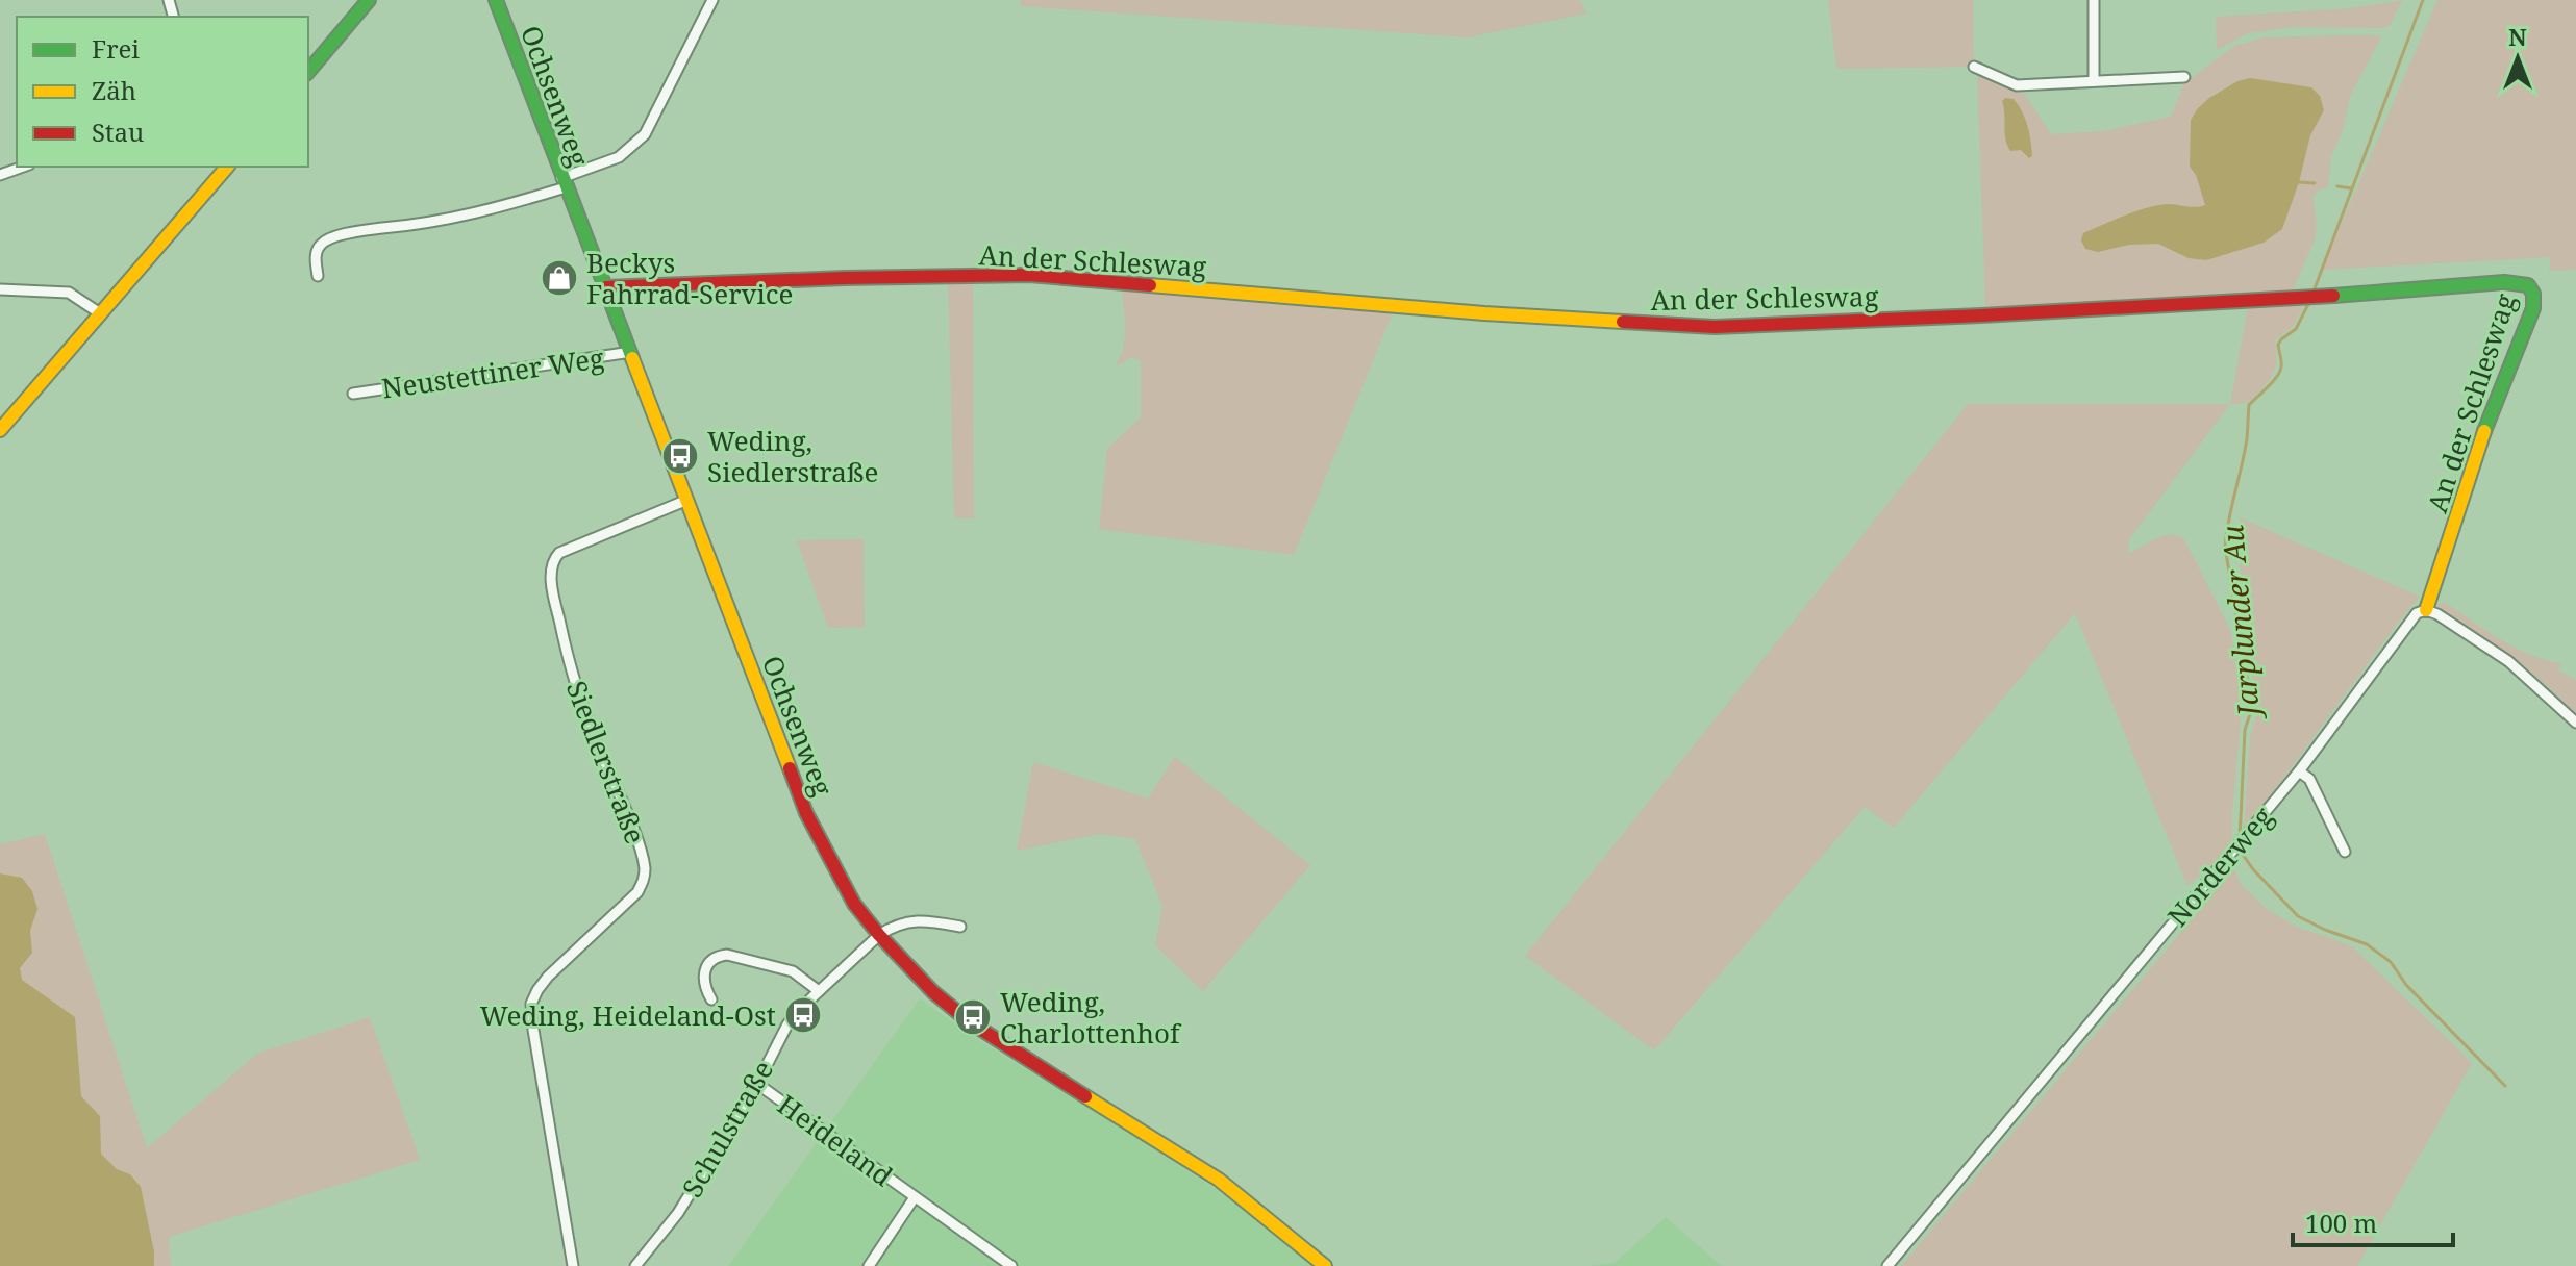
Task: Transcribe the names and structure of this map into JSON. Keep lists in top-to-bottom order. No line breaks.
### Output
{"streets":{"street":["Ochsenweg","An der Schleswag","Neustettiner Weg","Siedlerstraße","Norderweg","Schulstraße","Heideland"]},"crossings":[["Ochsenweg","An der Schleswag"],["Ochsenweg","Neustettiner Weg"],["Ochsenweg","Siedlerstraße"],["Ochsenweg","Schulstraße"],["An der Schleswag","Norderweg"],["Schulstraße","Heideland"]],"water":["Jarplunder Au"],"places":{"shop":["Beckys Fahrrad-Service"],"bus stop":["Weding, Siedlerstraße","Weding, Heideland-Ost","Weding, Charlottenhof"]},"legend":["Frei","Zäh","Stau"],"scale_bar":"100 m","north":"top"}
